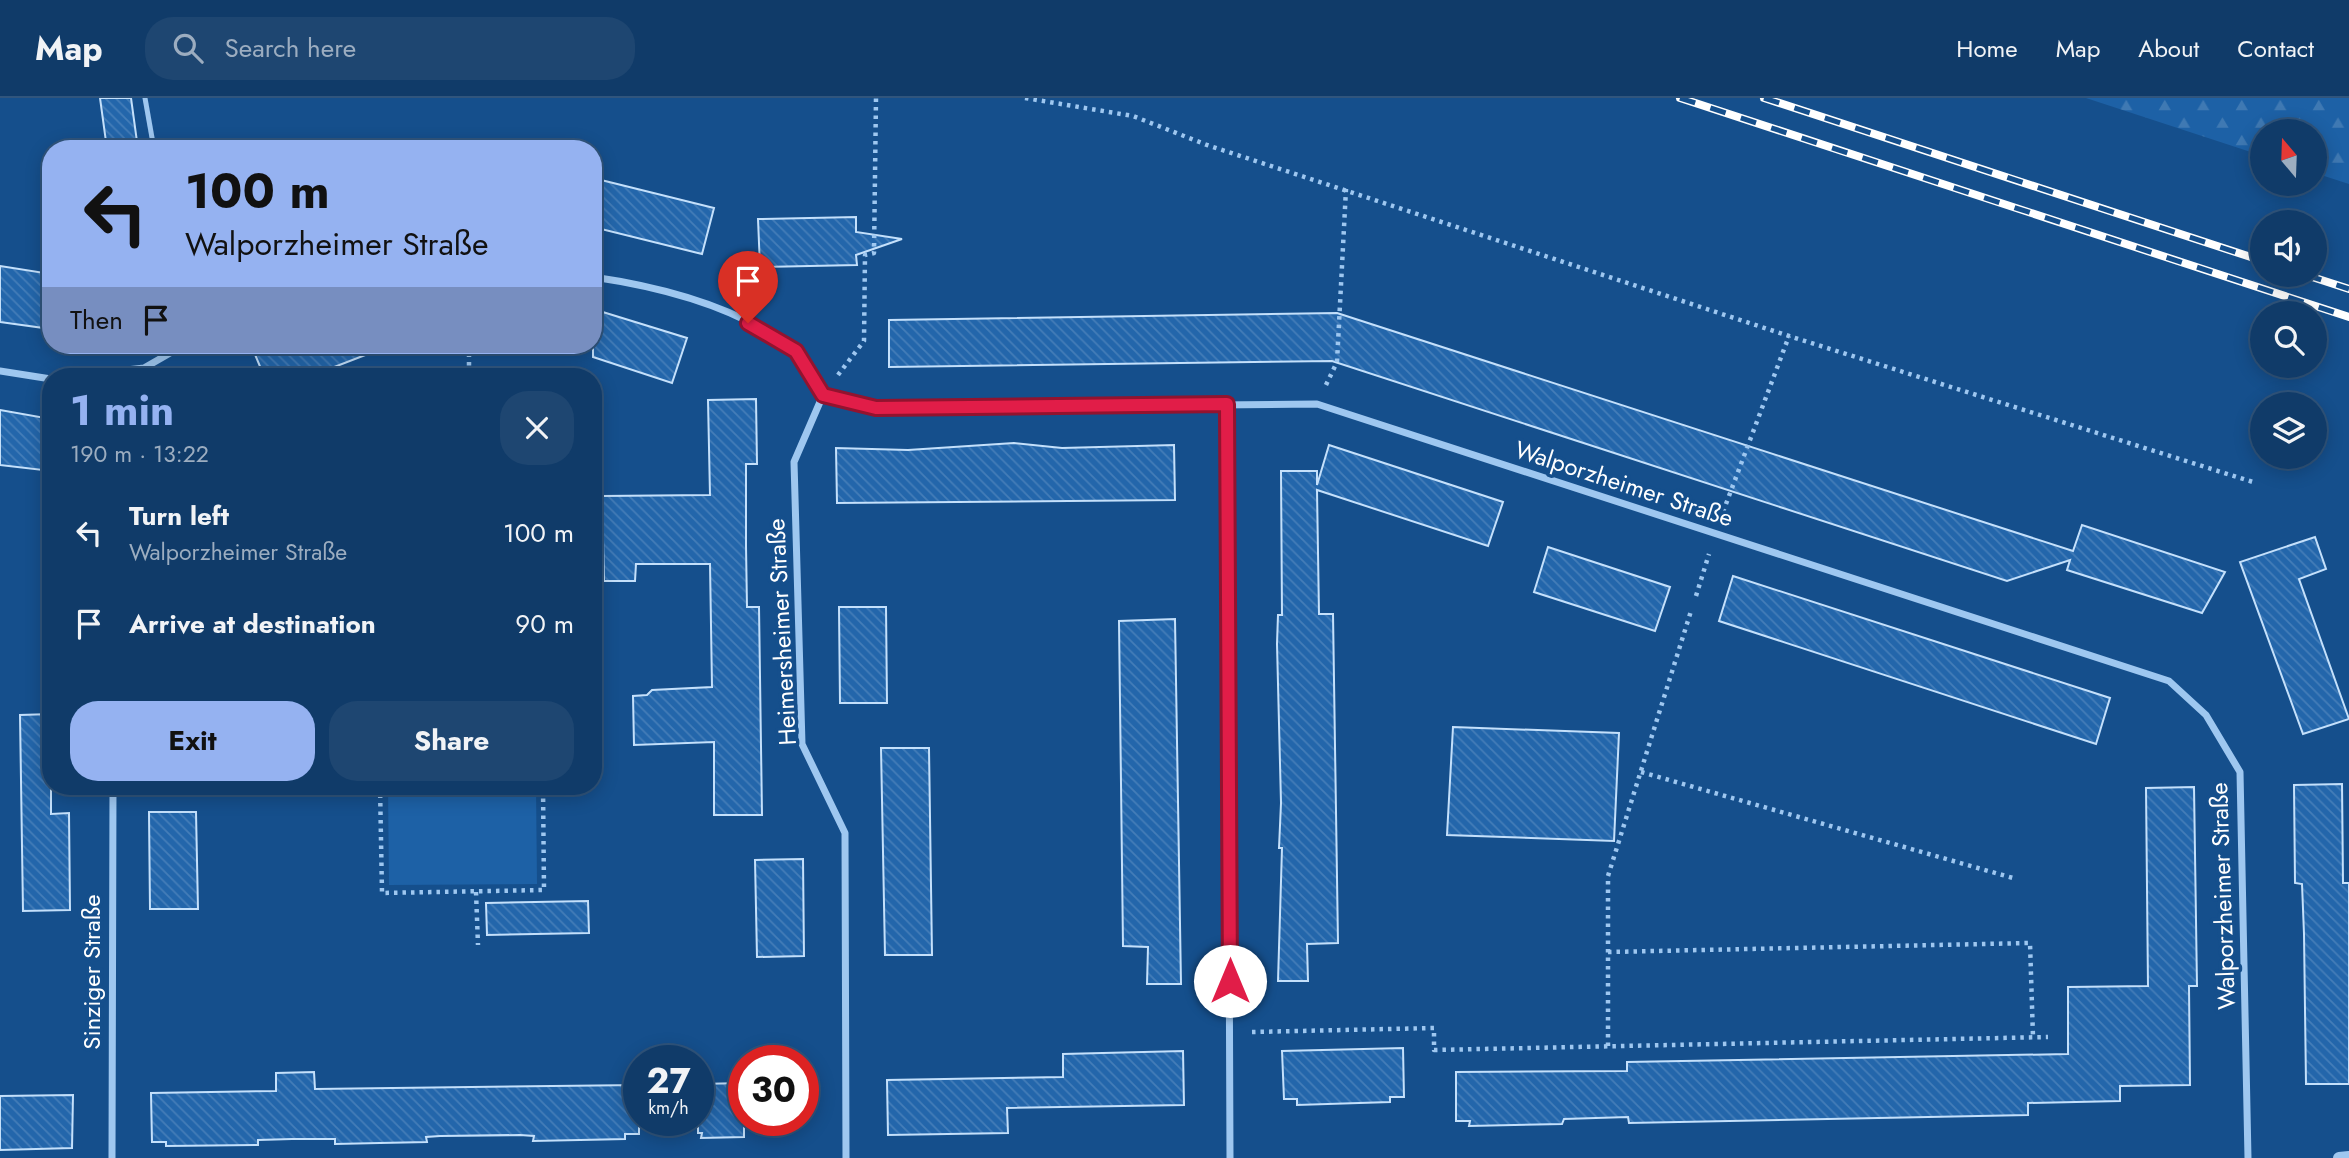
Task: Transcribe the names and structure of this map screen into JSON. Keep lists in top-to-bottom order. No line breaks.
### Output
{"streets":{"street":["Walporzheimer Straße","Heimersheimer Straße","Sinziger Straße"]},"crossings":[["Walporzheimer Straße","Heimersheimer Straße"]],"north":"top","page":{"header":"Map","search":"Search here","nav":["Home","Map","About","Contact"],"turn":["100 m","Walporzheimer Straße"],"then":"Then","heading":["1 min","190 m · 13:22"],"list":[{"name":"Turn left","note":"Walporzheimer Straße","value":"100 m"},{"name":"Arrive at destination","value":"90 m"}],"buttons":["Exit","Share"],"speed":"27 km/h","limit":"30"}}
